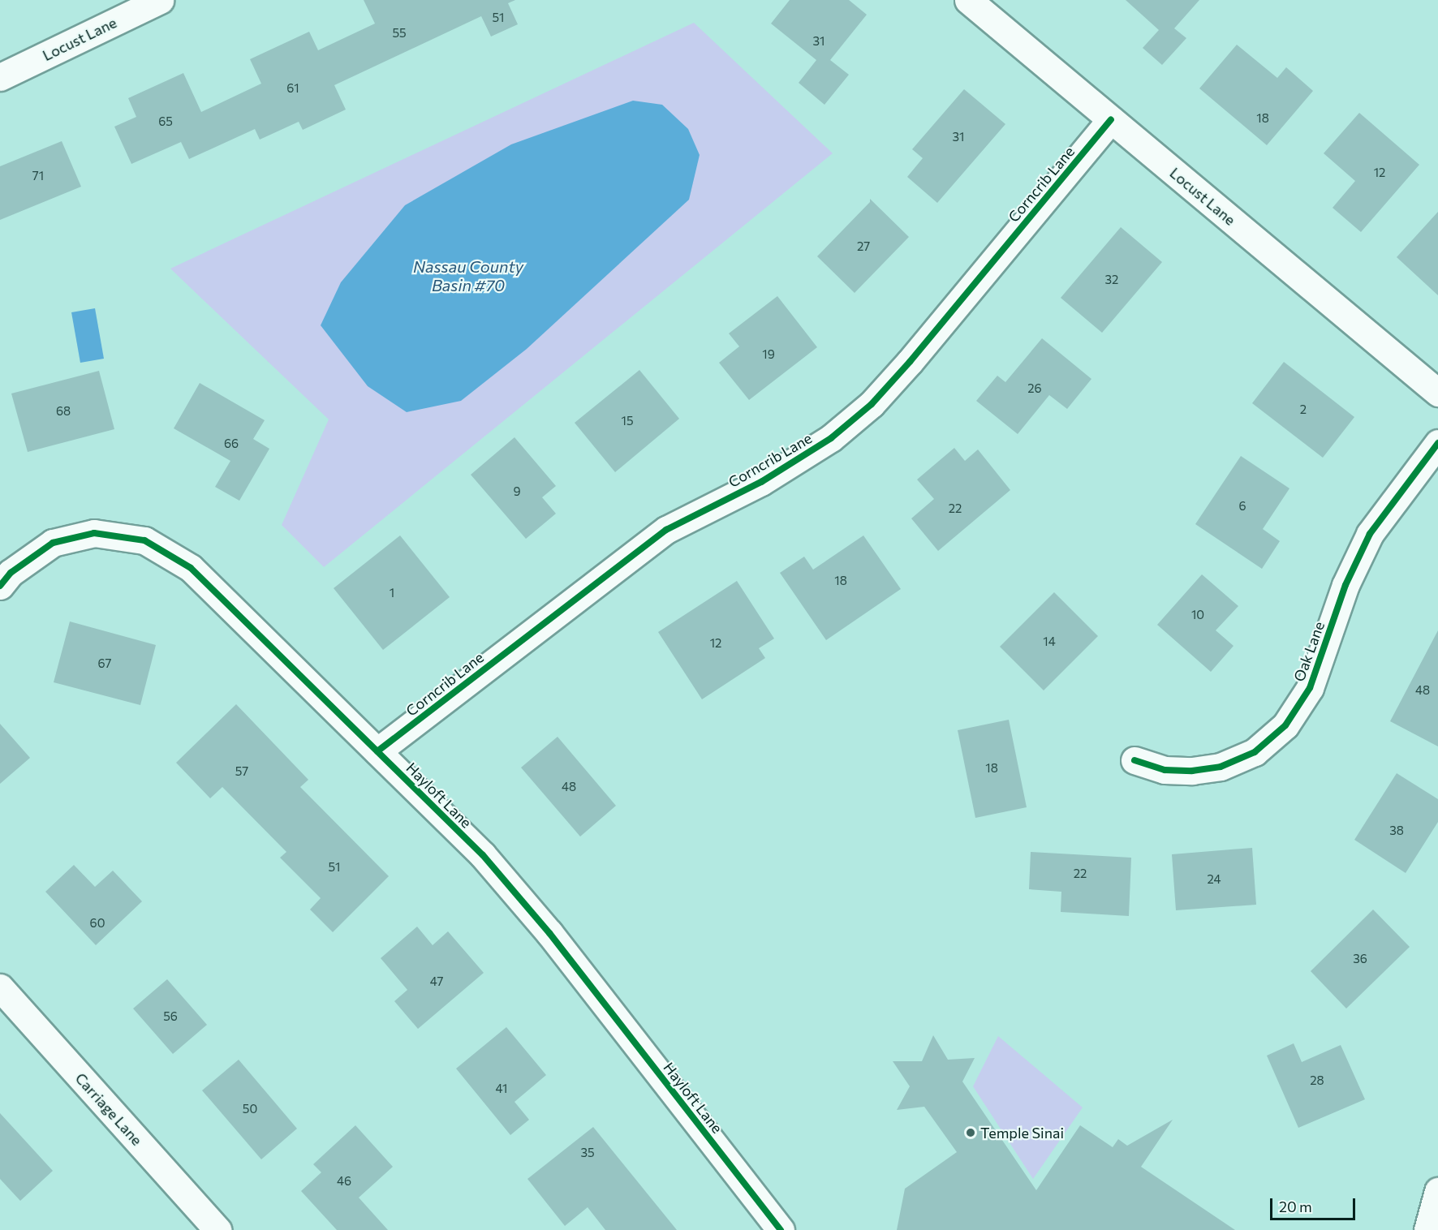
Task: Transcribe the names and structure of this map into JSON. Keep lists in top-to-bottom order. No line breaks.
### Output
{"streets":{"street":["Locust Lane","Corncrib Lane","Oak Lane","Hayloft Lane","Carriage Lane"]},"crossings":[["Locust Lane","Corncrib Lane"],["Corncrib Lane","Hayloft Lane"]],"water":["Nassau County Basin #70"],"places":["Temple Sinai"],"house_numbers":["51","55","31","61","18","65","31","12","71","27","32","19","26","2","68","15","66","9","6","22","18","1","10","14","12","67","48","18","57","48","38","51","22","24","60","36","47","56","28","41","50","35","46"],"scale_bar":"20 m"}
